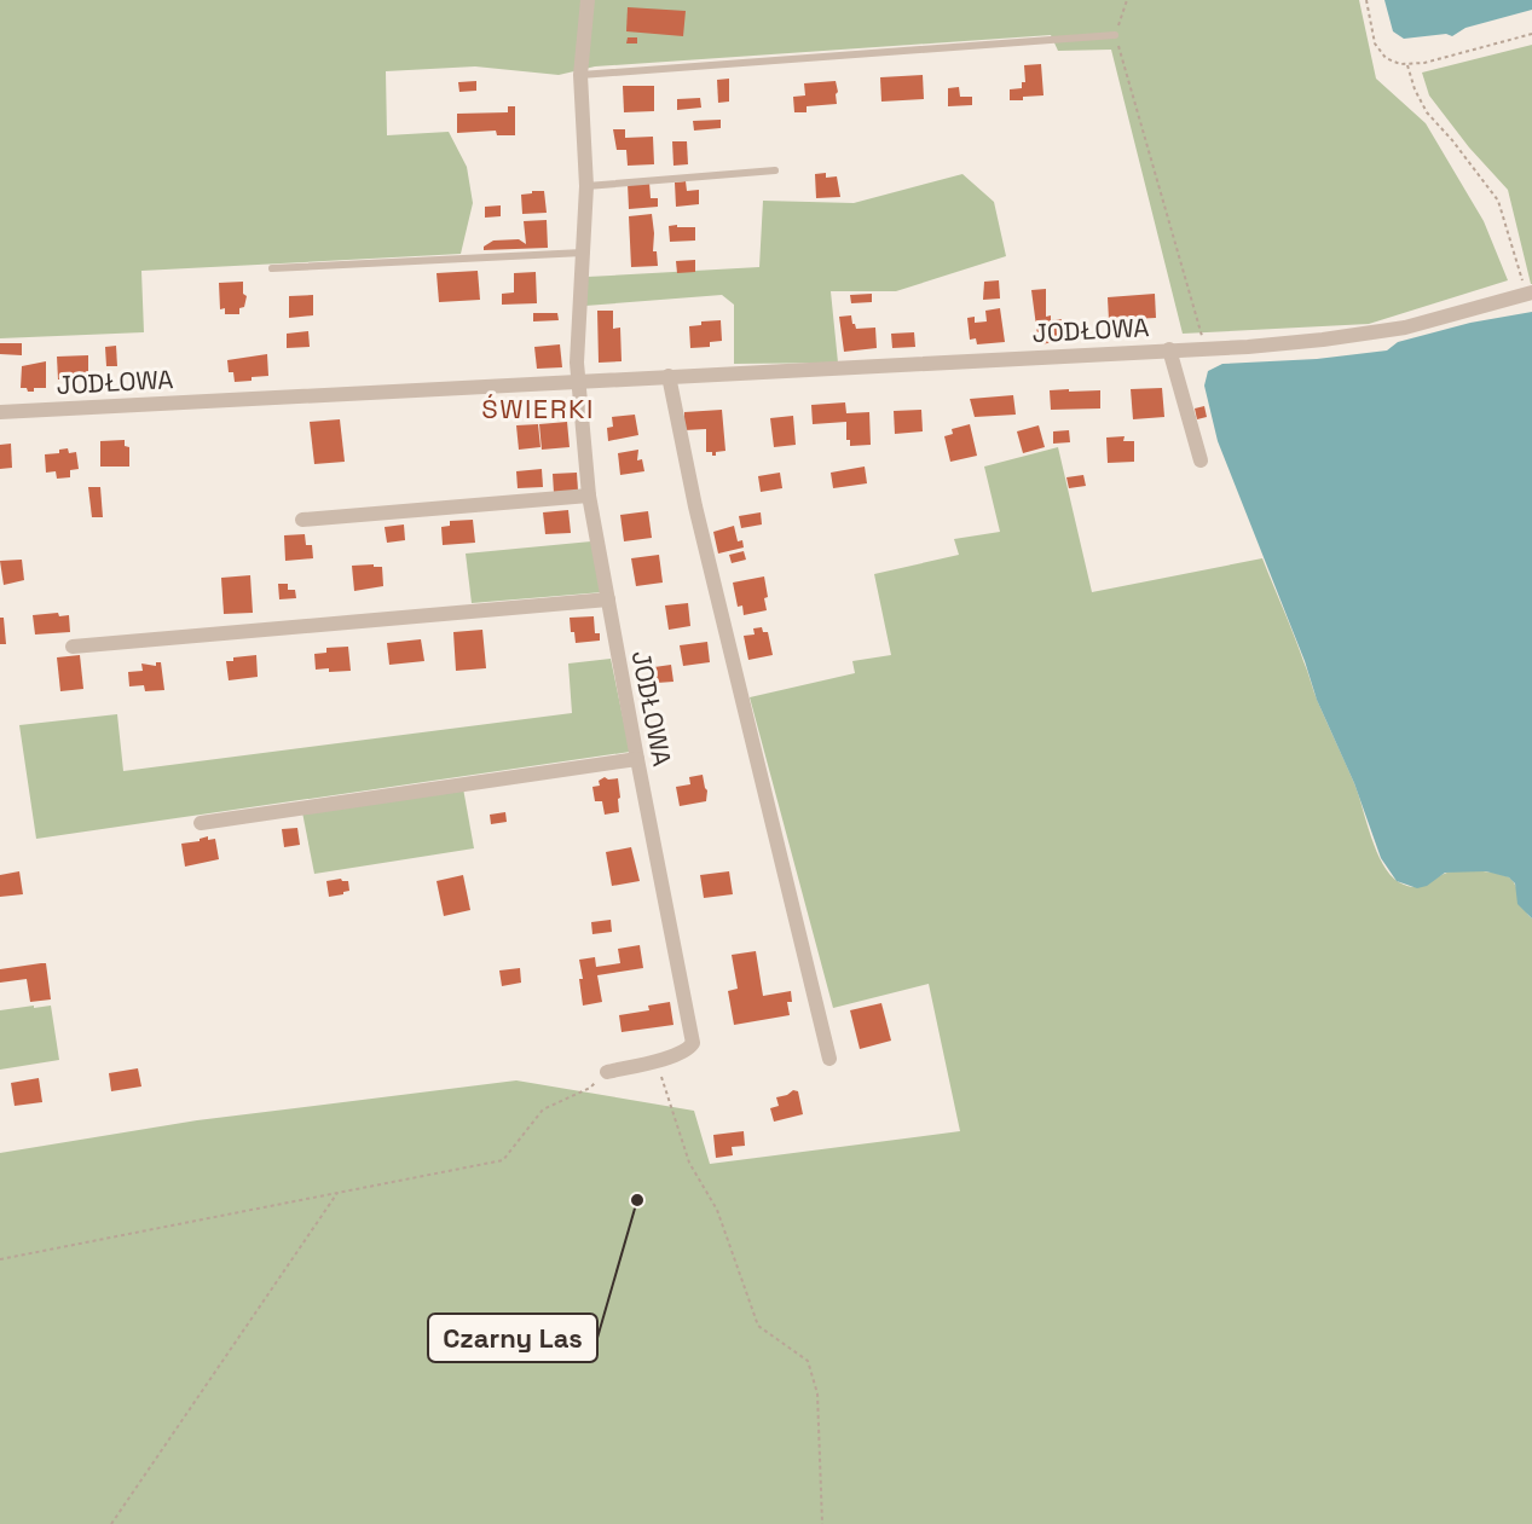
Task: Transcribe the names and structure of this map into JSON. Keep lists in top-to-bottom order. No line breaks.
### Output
{"streets":{"street":["JODŁOWA"]},"districts":["ŚWIERKI"],"places":["Czarny Las"]}
